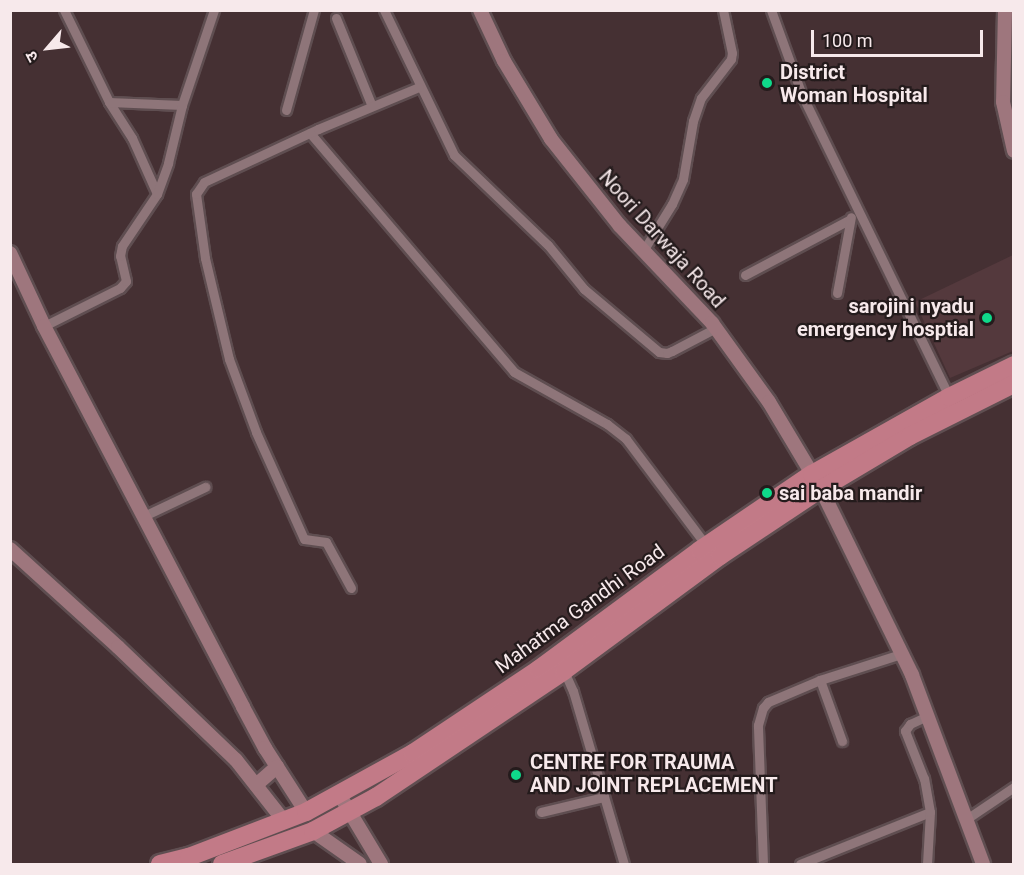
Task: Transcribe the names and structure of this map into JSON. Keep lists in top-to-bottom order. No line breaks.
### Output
{"streets":{"highway":["Mahatma Gandhi Road"],"street":["Noori Darwaja Road"]},"crossings":[["Noori Darwaja Road","Mahatma Gandhi Road"]],"places":["District Woman Hospital","sarojini nyadu emergency hosptial","sai baba mandir","CENTRE FOR TRAUMA AND JOINT REPLACEMENT"],"scale_bar":"100 m","north":"bottom left"}
